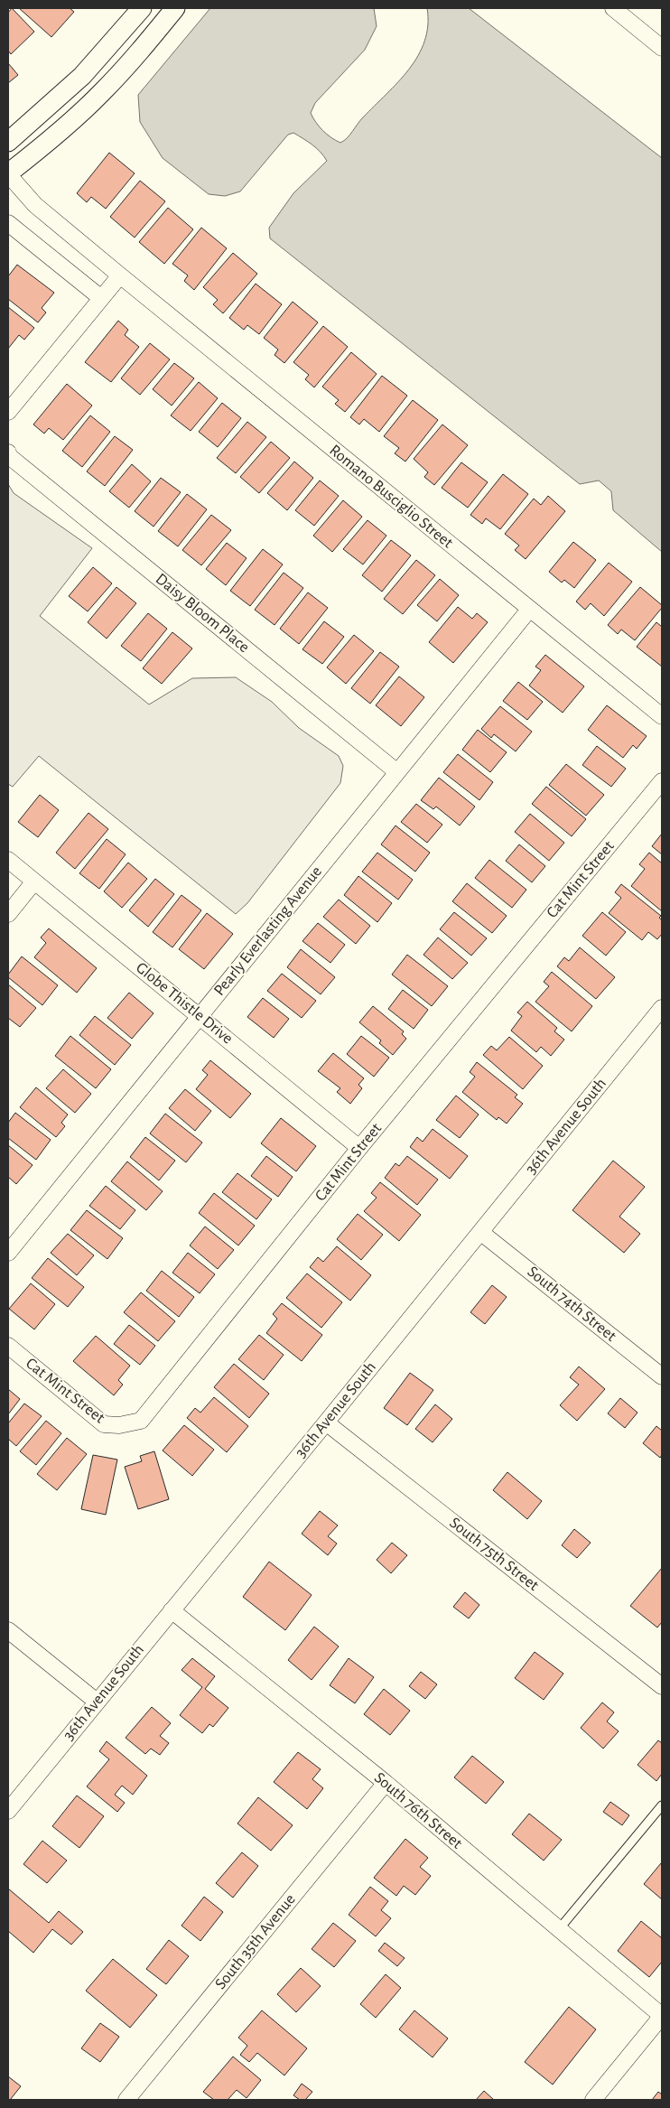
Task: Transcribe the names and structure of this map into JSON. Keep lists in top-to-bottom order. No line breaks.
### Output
{"streets":{"street":["Romano Busciglio Street","Daisy Bloom Place","Cat Mint Street","Pearly Everlasting Avenue","Globe Thistle Drive","36th Avenue South","South 74th Street","South 75th Street","South 76th Street","South 35th Avenue"]},"crossings":[["Romano Busciglio Street","Pearly Everlasting Avenue"],["Daisy Bloom Place","Pearly Everlasting Avenue"],["Cat Mint Street","Globe Thistle Drive"],["Pearly Everlasting Avenue","Globe Thistle Drive"],["36th Avenue South","South 74th Street"],["36th Avenue South","South 75th Street"],["36th Avenue South","South 76th Street"],["South 76th Street","South 35th Avenue"]]}
